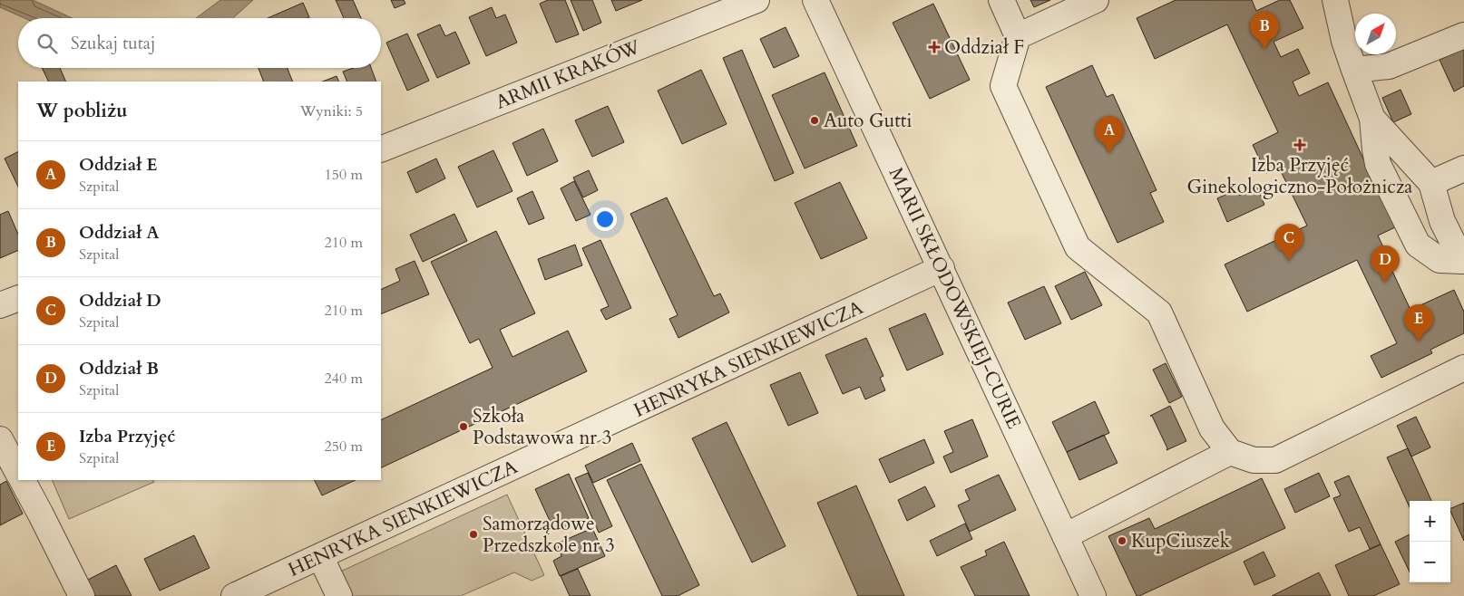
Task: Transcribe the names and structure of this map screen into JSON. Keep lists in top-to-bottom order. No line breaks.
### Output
{"streets":{"street":["ARMII KRAKÓW","MARII SKŁODOWSKIEJ-CURIE","HENRYKA SIENKIEWICZA"]},"crossings":[["MARII SKŁODOWSKIEJ-CURIE","HENRYKA SIENKIEWICZA"]],"places":{"health":["Oddział F","Izba Przyjęć Ginekologiczno-Położnicza"],"other":["Auto Gutti","Szkoła Podstawowa nr 3","Samorządowe Przedszkole nr 3","KupCiuszek"]},"north":"top right","page":{"pins":["B","A","C","D","E"],"search":"Szukaj tutaj","heading":["W pobliżu","Wyniki: 5"],"list":[{"mark":"A","name":"Oddział E","note":"Szpital","value":"150 m"},{"mark":"B","name":"Oddział A","note":"Szpital","value":"210 m"},{"mark":"C","name":"Oddział D","note":"Szpital","value":"210 m"},{"mark":"D","name":"Oddział B","note":"Szpital","value":"240 m"},{"mark":"E","name":"Izba Przyjęć","note":"Szpital","value":"250 m"}],"map_buttons":["+","−"]}}
